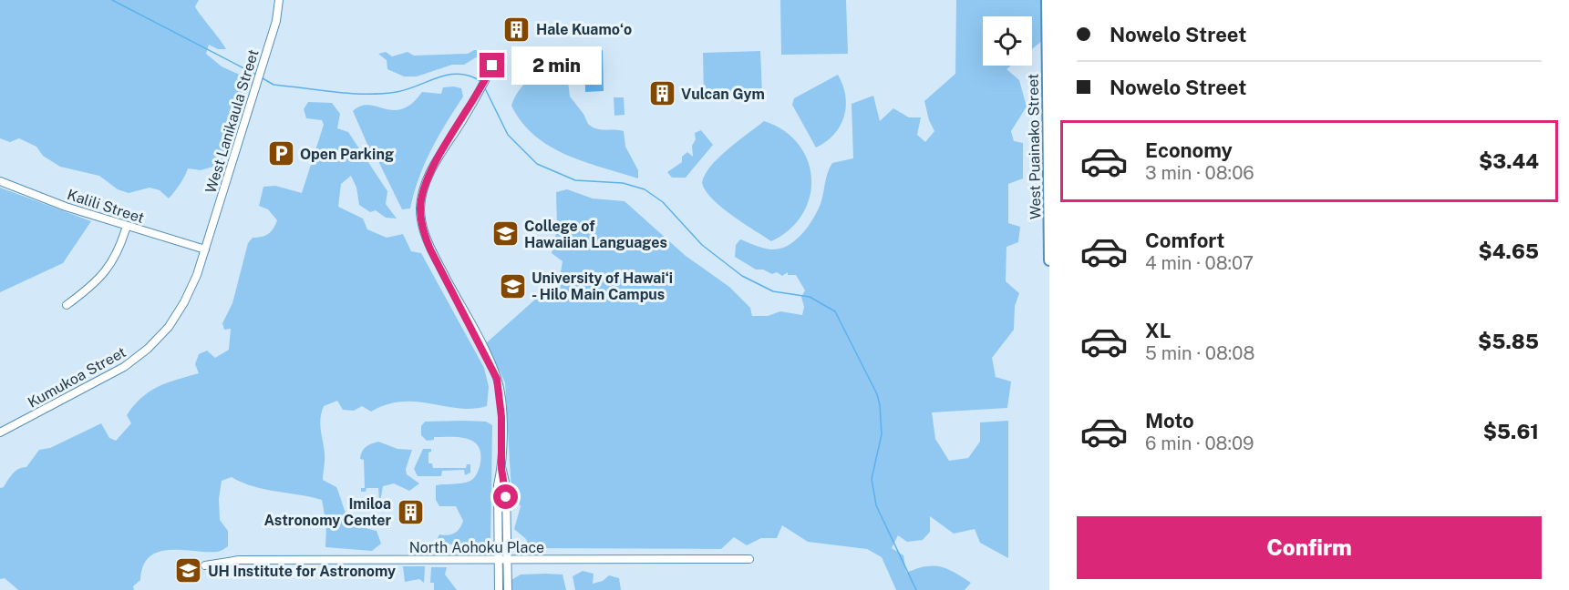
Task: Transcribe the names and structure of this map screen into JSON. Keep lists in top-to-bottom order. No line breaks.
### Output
{"streets":{"highway":["West Puainako Street"],"street":["West Lanikaula Street","Kalili Street","Kumukoa Street","North Aohoku Place"]},"crossings":[["West Lanikaula Street","Kalili Street"],["West Lanikaula Street","Kumukoa Street"],["Kalili Street","Kumukoa Street"]],"places":{"building":["Hale Kuamoʻo","Vulcan Gym","Imiloa Astronomy Center"],"parking":["Open Parking"],"school or university":["College of Hawaiian Languages","University of Hawaiʻi - Hilo Main Campus","UH Institute for Astronomy"]},"page":{"banner":["Nowelo Street","Nowelo Street"],"bubble":"2 min","list":[{"name":"Economy","note":"3 min · 08:06","value":"$3.44"},{"name":"Comfort","note":"4 min · 08:07","value":"$4.65"},{"name":"XL","note":"5 min · 08:08","value":"$5.85"},{"name":"Moto","note":"6 min · 08:09","value":"$5.61"}],"buttons":"Confirm"}}
